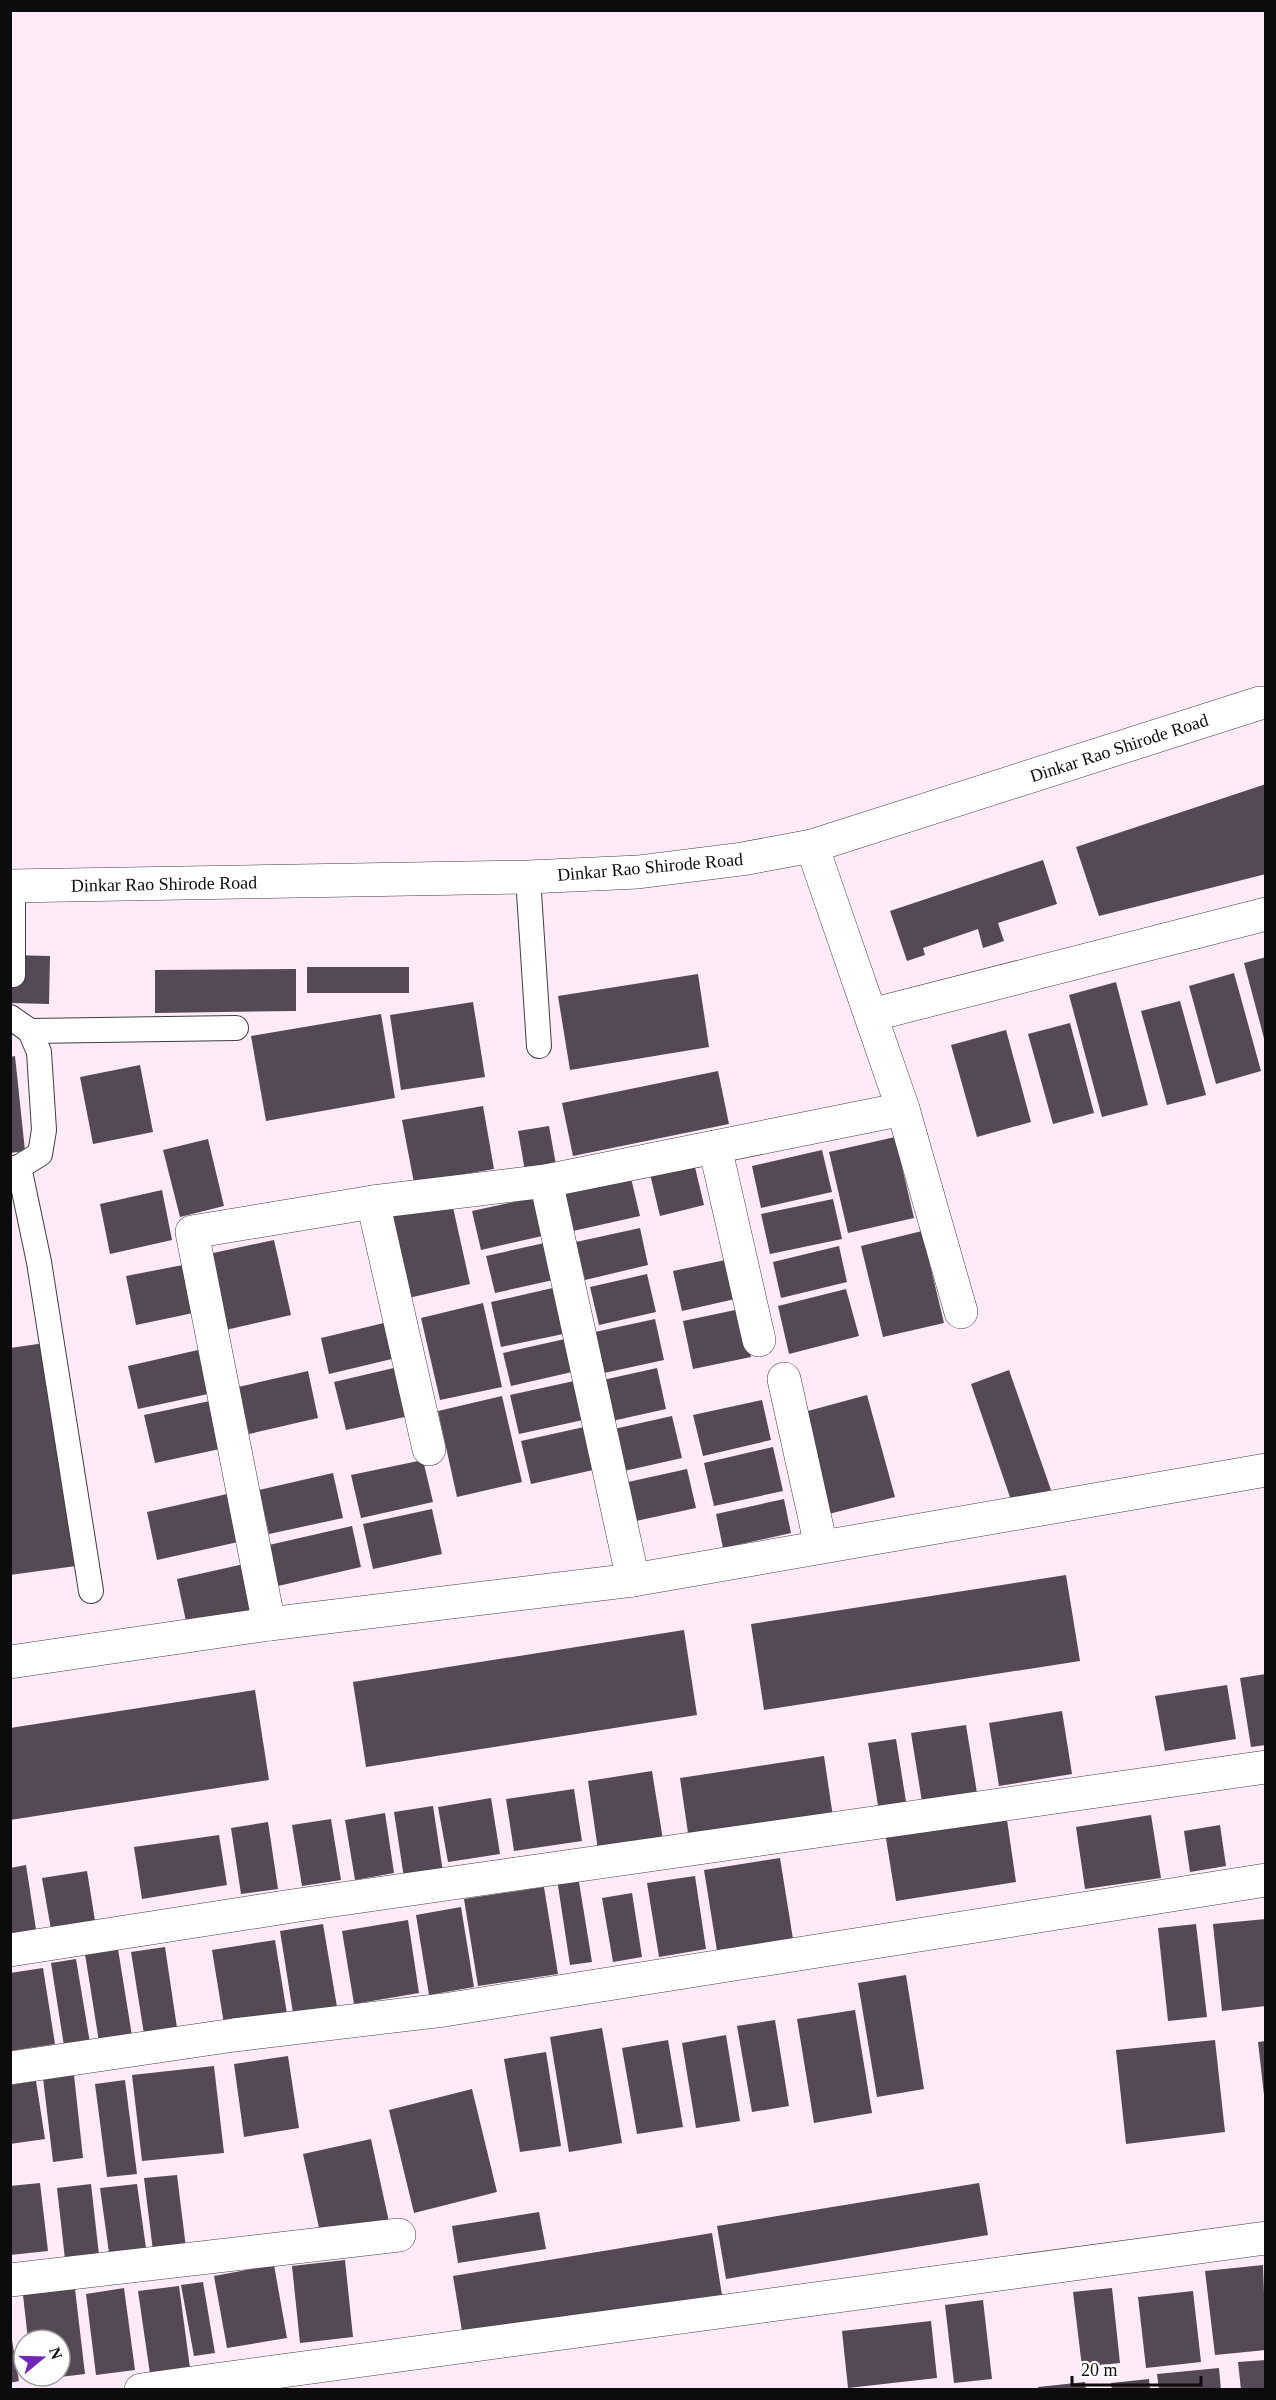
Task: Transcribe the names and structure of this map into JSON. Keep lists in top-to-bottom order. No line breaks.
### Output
{"streets":{"street":["Dinkar Rao Shirode Road"]},"scale_bar":"20 m","north":"right"}
